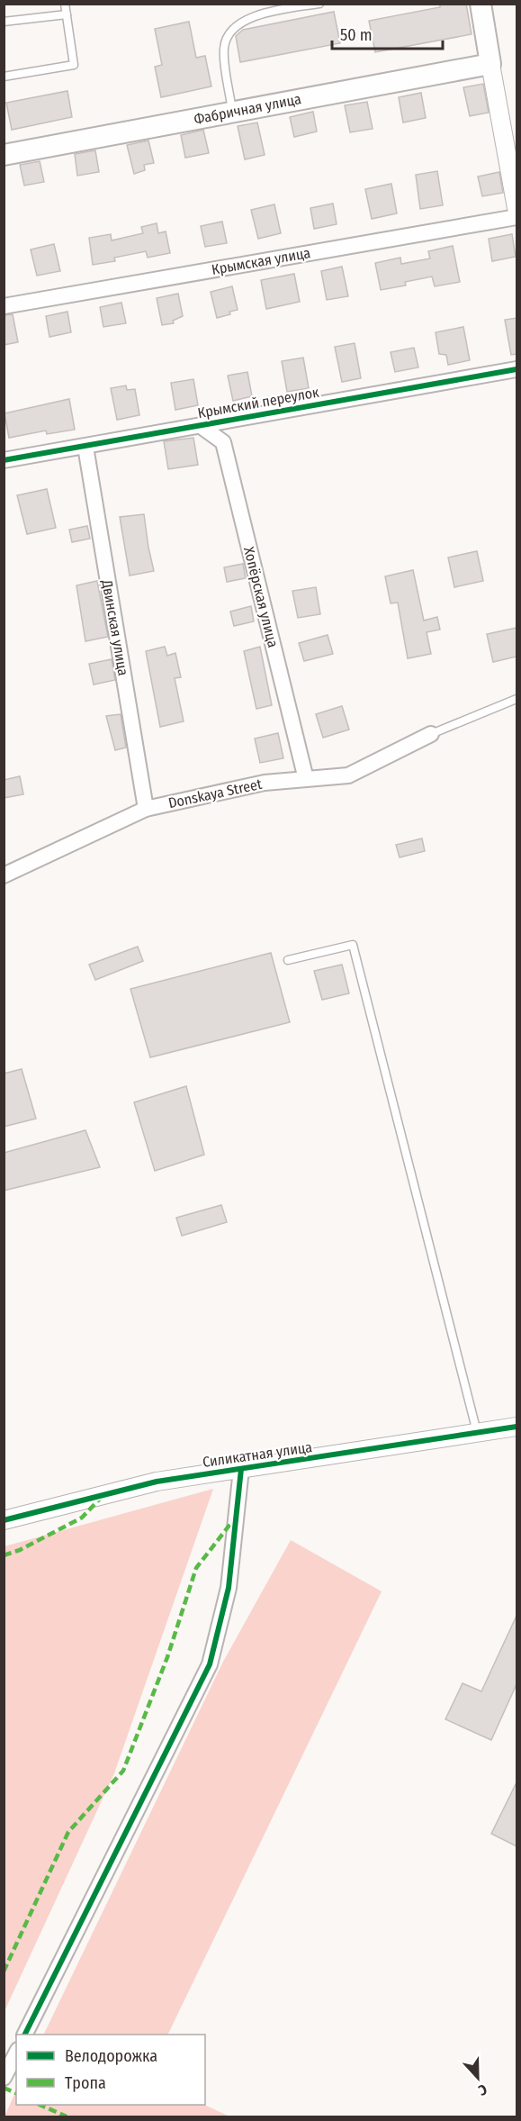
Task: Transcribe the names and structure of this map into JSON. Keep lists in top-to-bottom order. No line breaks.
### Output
{"streets":{"main road":["Фабричная улица"],"street":["Крымская улица","Крымский переулок","Хопёрская улица","Двинская улица","Donskaya Street","Силикатная улица"]},"crossings":[["Крымский переулок","Хопёрская улица"],["Крымский переулок","Двинская улица"],["Хопёрская улица","Donskaya Street"],["Двинская улица","Donskaya Street"]],"legend":["Велодорожка","Тропа"],"scale_bar":"50 m","north":"bottom"}
